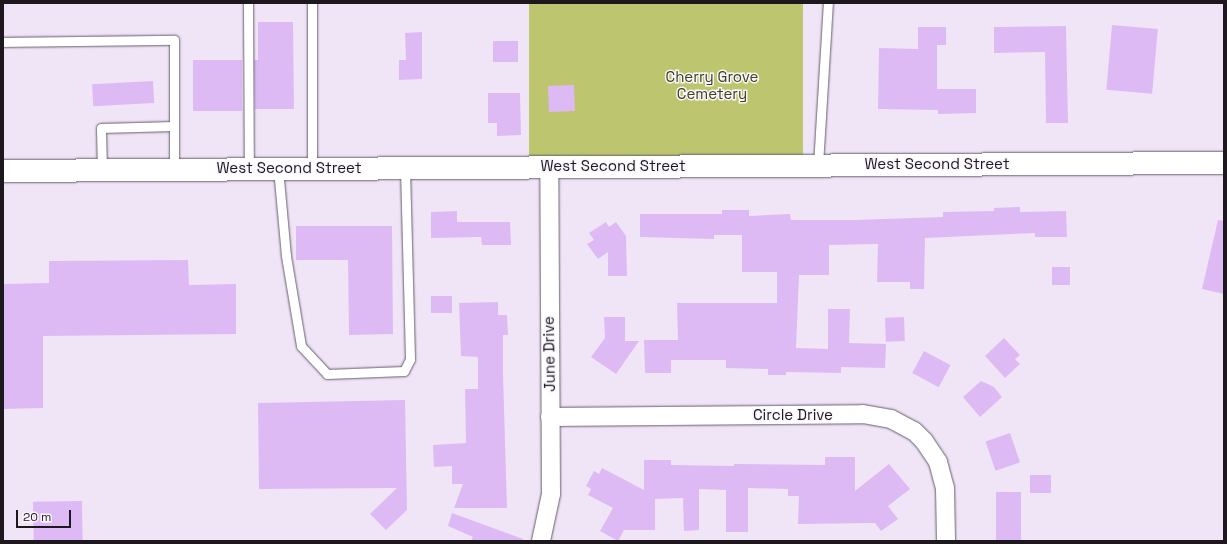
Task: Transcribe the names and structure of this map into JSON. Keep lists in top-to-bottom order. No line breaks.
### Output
{"streets":{"main road":["West Second Street"],"street":["June Drive","Circle Drive"]},"crossings":[["West Second Street","June Drive"],["June Drive","Circle Drive"]],"parks":["Cherry Grove Cemetery"],"scale_bar":"20 m"}
